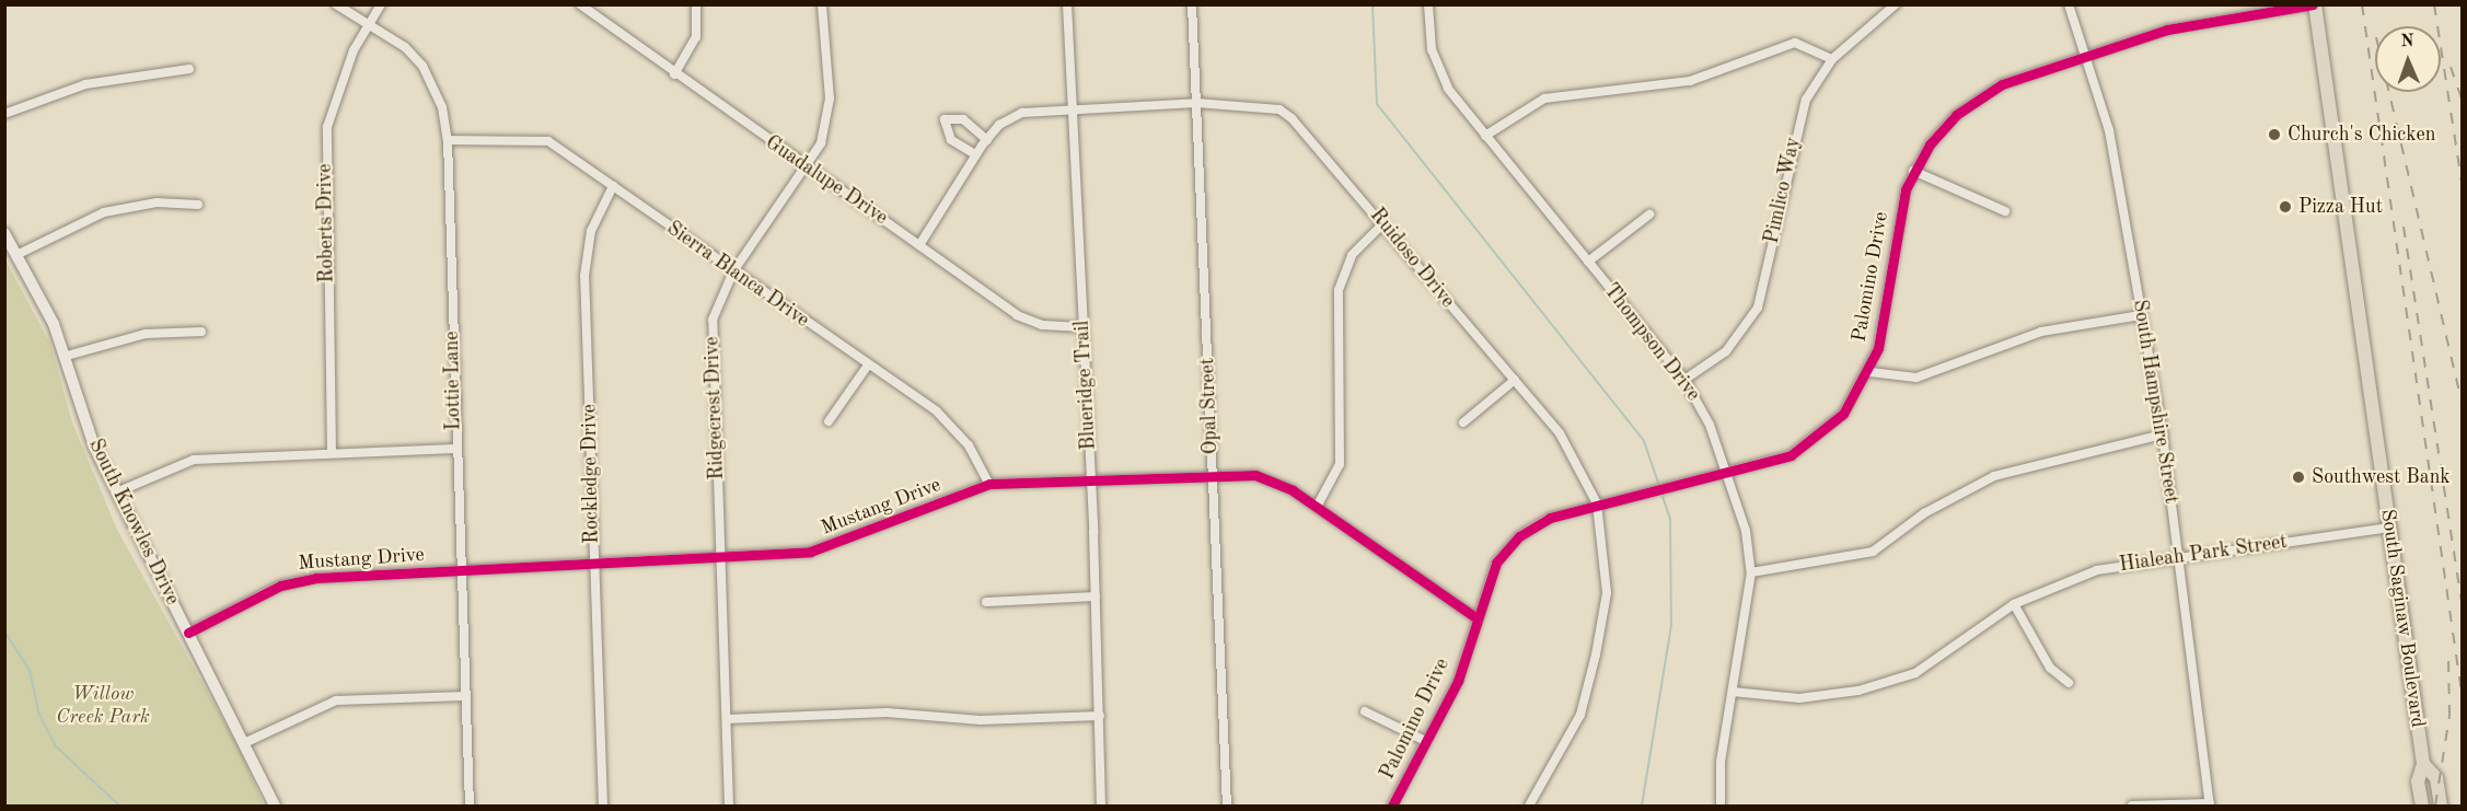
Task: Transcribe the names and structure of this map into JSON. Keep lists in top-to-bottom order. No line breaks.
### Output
{"streets":{"main road":["South Saginaw Boulevard"],"street":["Guadalupe Drive","Pimlico Way","Roberts Drive","Ruidoso Drive","Sierra Blanca Drive","Palomino Drive","Thompson Drive","Lottie Lane","Blueridge Trail","South Hampshire Street","Opal Street","Ridgecrest Drive","Rockledge Drive","Mustang Drive","South Knowles Drive","Hialeah Park Street"]},"crossings":[["Guadalupe Drive","Ruidoso Drive"],["Guadalupe Drive","Blueridge Trail"],["Guadalupe Drive","Ridgecrest Drive"],["Pimlico Way","Thompson Drive"],["Roberts Drive","Lottie Lane"],["Ruidoso Drive","Palomino Drive"],["Ruidoso Drive","Blueridge Trail"],["Ruidoso Drive","Opal Street"],["Sierra Blanca Drive","Lottie Lane"],["Sierra Blanca Drive","Ridgecrest Drive"],["Sierra Blanca Drive","Rockledge Drive"],["Sierra Blanca Drive","Mustang Drive"],["Palomino Drive","Thompson Drive"],["Palomino Drive","South Hampshire Street"],["Palomino Drive","Mustang Drive"],["Palomino Drive","South Saginaw Boulevard"],["Thompson Drive","Hialeah Park Street"],["Lottie Lane","Mustang Drive"],["Blueridge Trail","Mustang Drive"],["South Hampshire Street","Hialeah Park Street"],["Opal Street","Mustang Drive"],["Ridgecrest Drive","Mustang Drive"],["Rockledge Drive","Mustang Drive"],["Mustang Drive","South Knowles Drive"],["Hialeah Park Street","South Saginaw Boulevard"]],"parks":["Willow Creek Park"],"places":["Church's Chicken","Pizza Hut","Southwest Bank"],"north":"top"}
